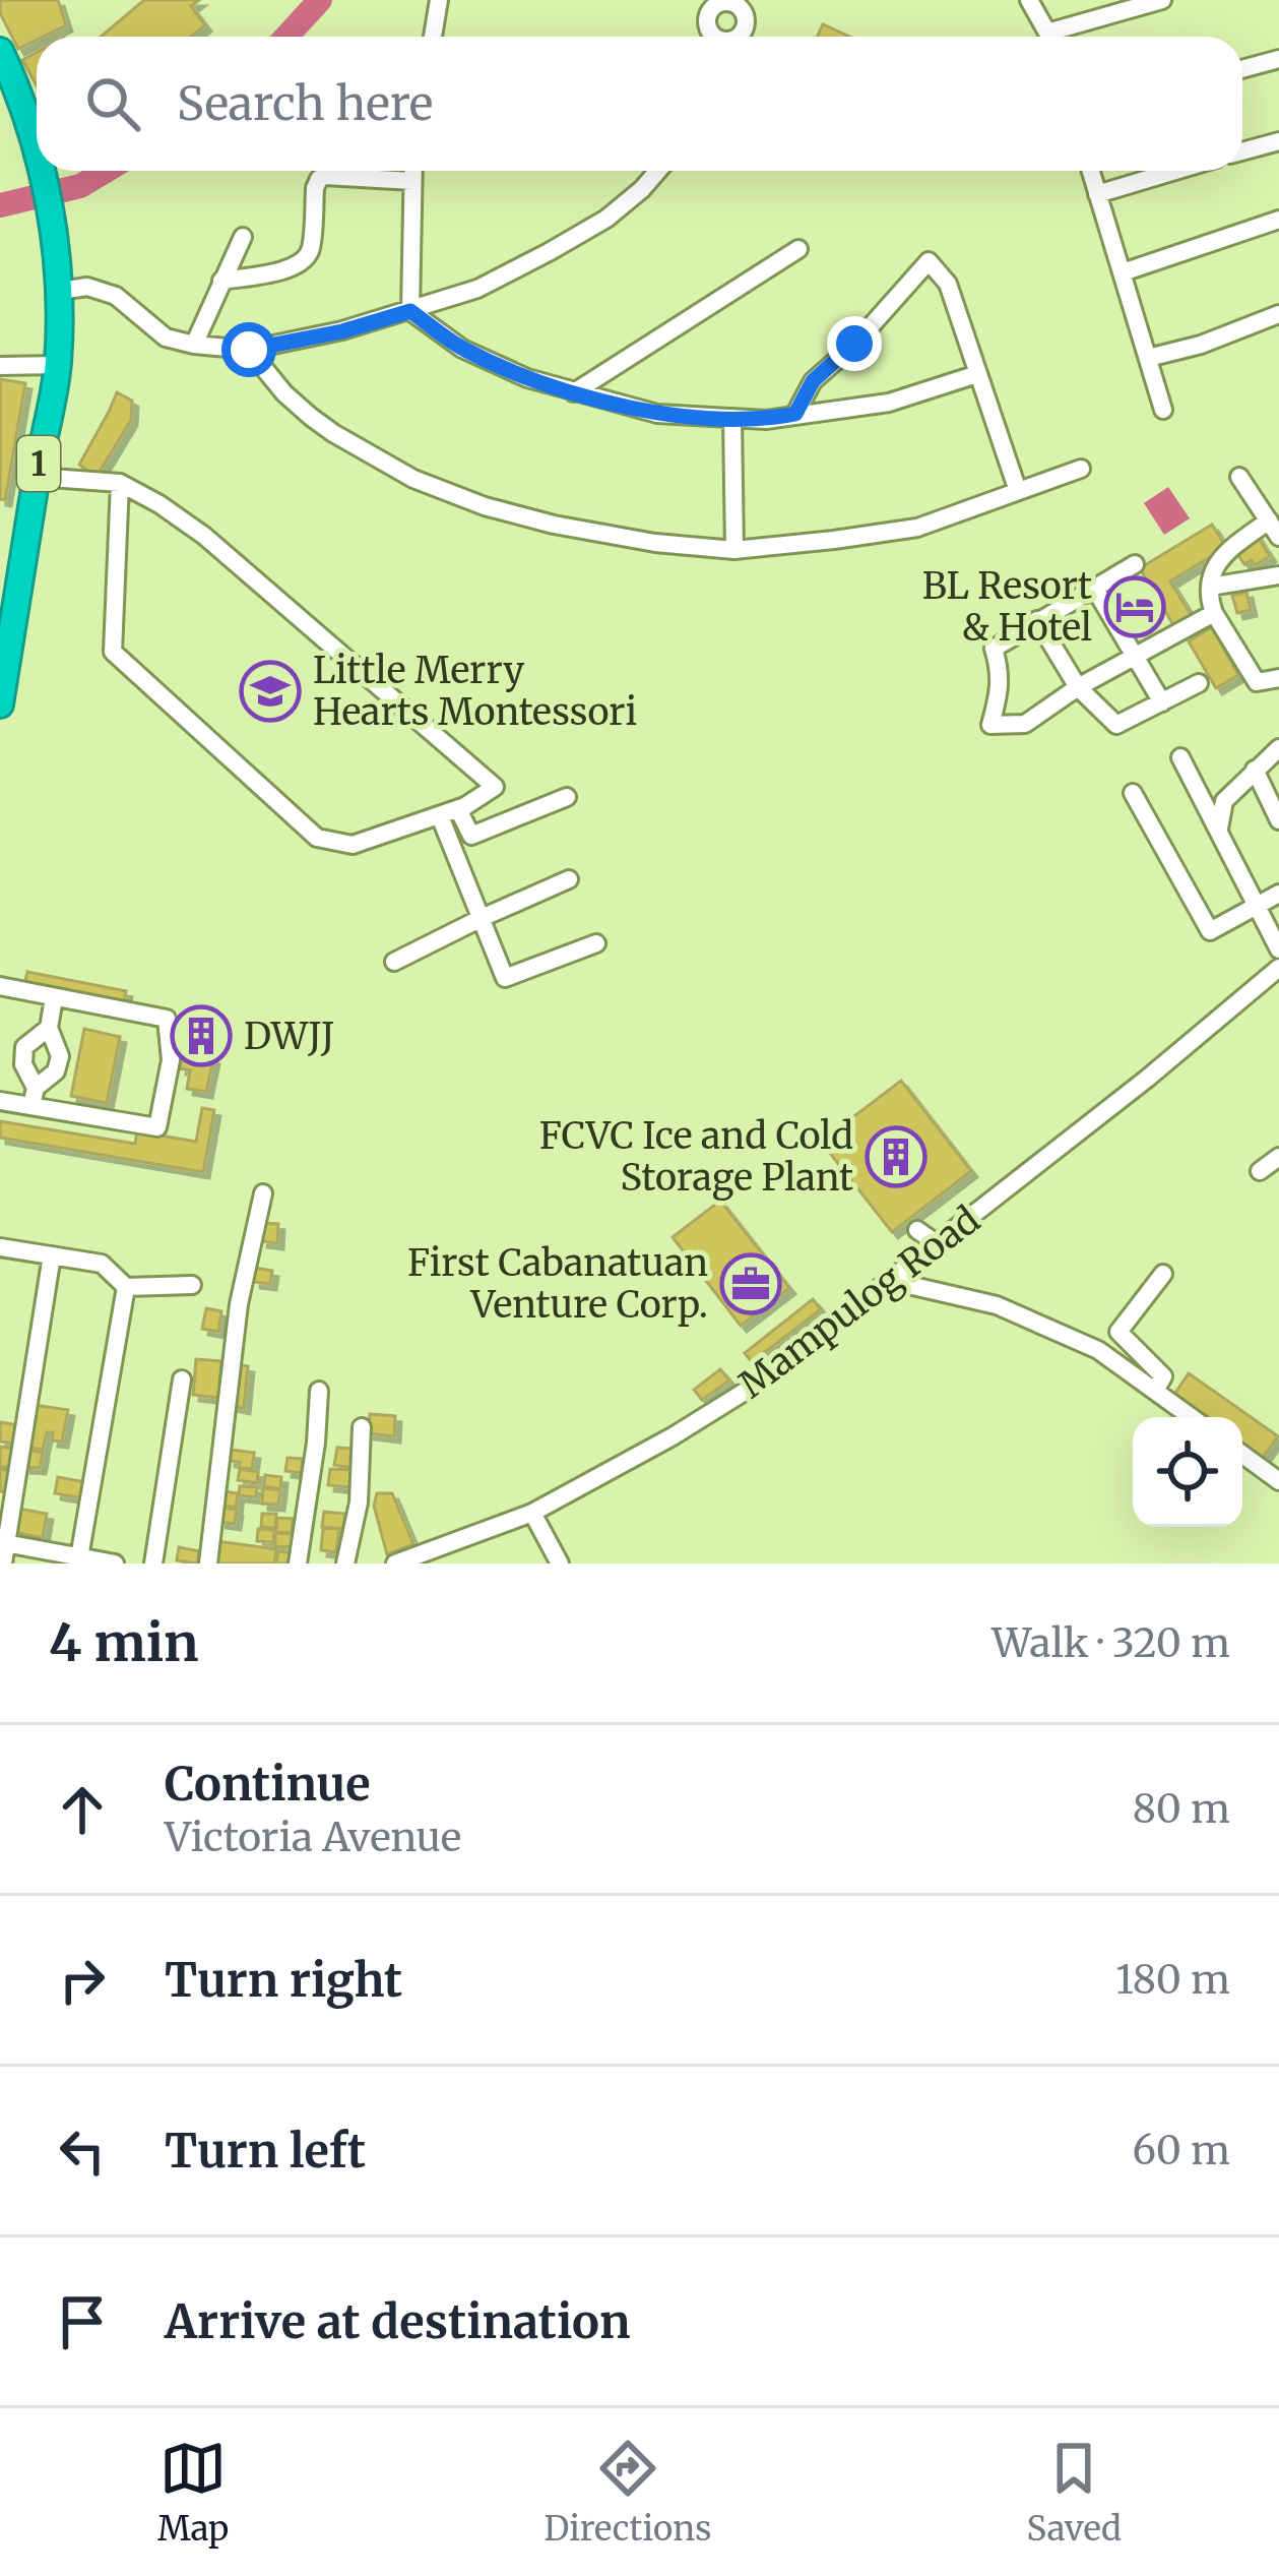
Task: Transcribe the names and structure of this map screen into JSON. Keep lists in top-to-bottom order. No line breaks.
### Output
{"streets":{"highway":["1"],"street":["Mampulog Road"]},"places":{"hotel":["BL Resort & Hotel"],"school or university":["Little Merry Hearts Montessori"],"building":["DWJJ","FCVC Ice and Cold Storage Plant"],"office":["First Cabanatuan Venture Corp."]},"page":{"search":"Search here","heading":["4 min","Walk · 320 m"],"list":[["Continue","Victoria Avenue","80 m"],["Turn right","180 m"],["Turn left","60 m"],"Arrive at destination"],"nav":["Map","Directions","Saved"]}}
